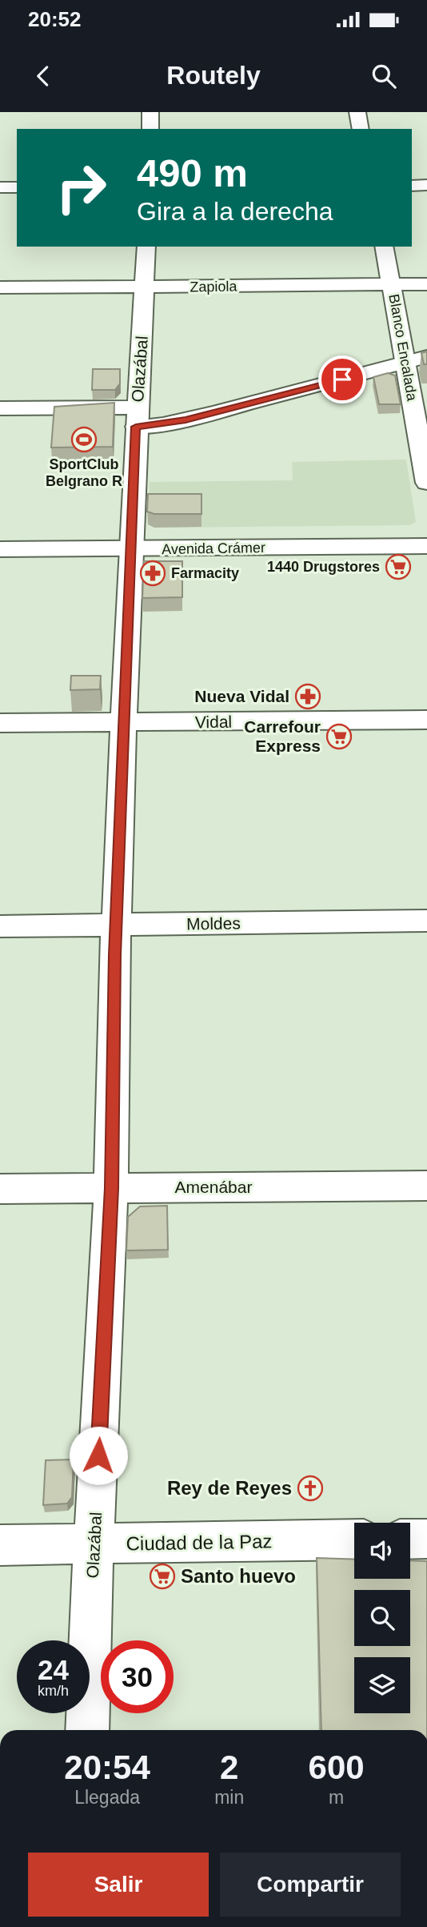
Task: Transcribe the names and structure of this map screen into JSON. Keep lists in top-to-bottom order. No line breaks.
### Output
{"streets":{"street":["Zapiola","Blanco Encalada","Olazábal","Avenida Crámer","Vidal","Moldes","Amenábar","Ciudad de la Paz"]},"crossings":[["Zapiola","Blanco Encalada"],["Zapiola","Olazábal"],["Olazábal","Avenida Crámer"],["Olazábal","Vidal"],["Olazábal","Moldes"],["Olazábal","Amenábar"],["Olazábal","Ciudad de la Paz"]],"places":{"sports":["SportClub Belgrano R"],"supermarket":["1440 Drugstores","Carrefour Express","Santo huevo"],"pharmacy":["Farmacity","Nueva Vidal"],"church":["Rey de Reyes"]},"page":{"status":"20:52","header":"Routely","turn":["490 m","Gira a la derecha"],"speed":"24 km/h","limit":"30","eta":["20:54","Llegada","2","min","600","m"],"buttons":["Salir","Compartir"]}}
